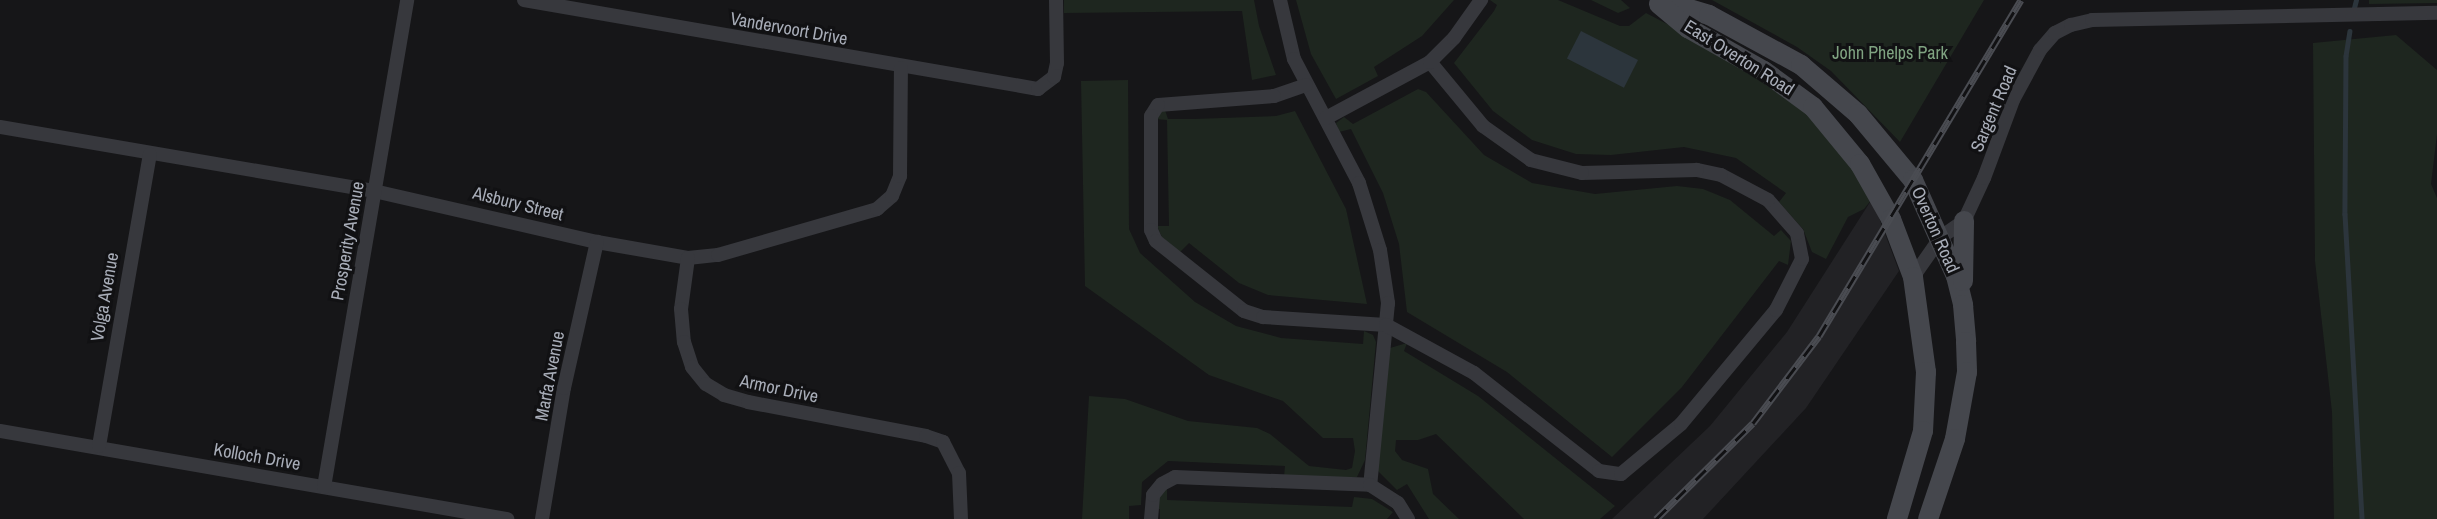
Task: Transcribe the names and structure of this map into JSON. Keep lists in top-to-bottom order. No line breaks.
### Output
{"streets":{"street":["Vandervoort Drive","East Overton Road","Sargent Road","Alsbury Street","Overton Road","Prosperity Avenue","Volga Avenue","Marfa Avenue","Armor Drive","Kolloch Drive"]},"crossings":[["Vandervoort Drive","Alsbury Street"],["Alsbury Street","Prosperity Avenue"],["Alsbury Street","Volga Avenue"],["Alsbury Street","Marfa Avenue"],["Alsbury Street","Armor Drive"],["Prosperity Avenue","Kolloch Drive"],["Volga Avenue","Kolloch Drive"]],"parks":["John Phelps Park"]}
